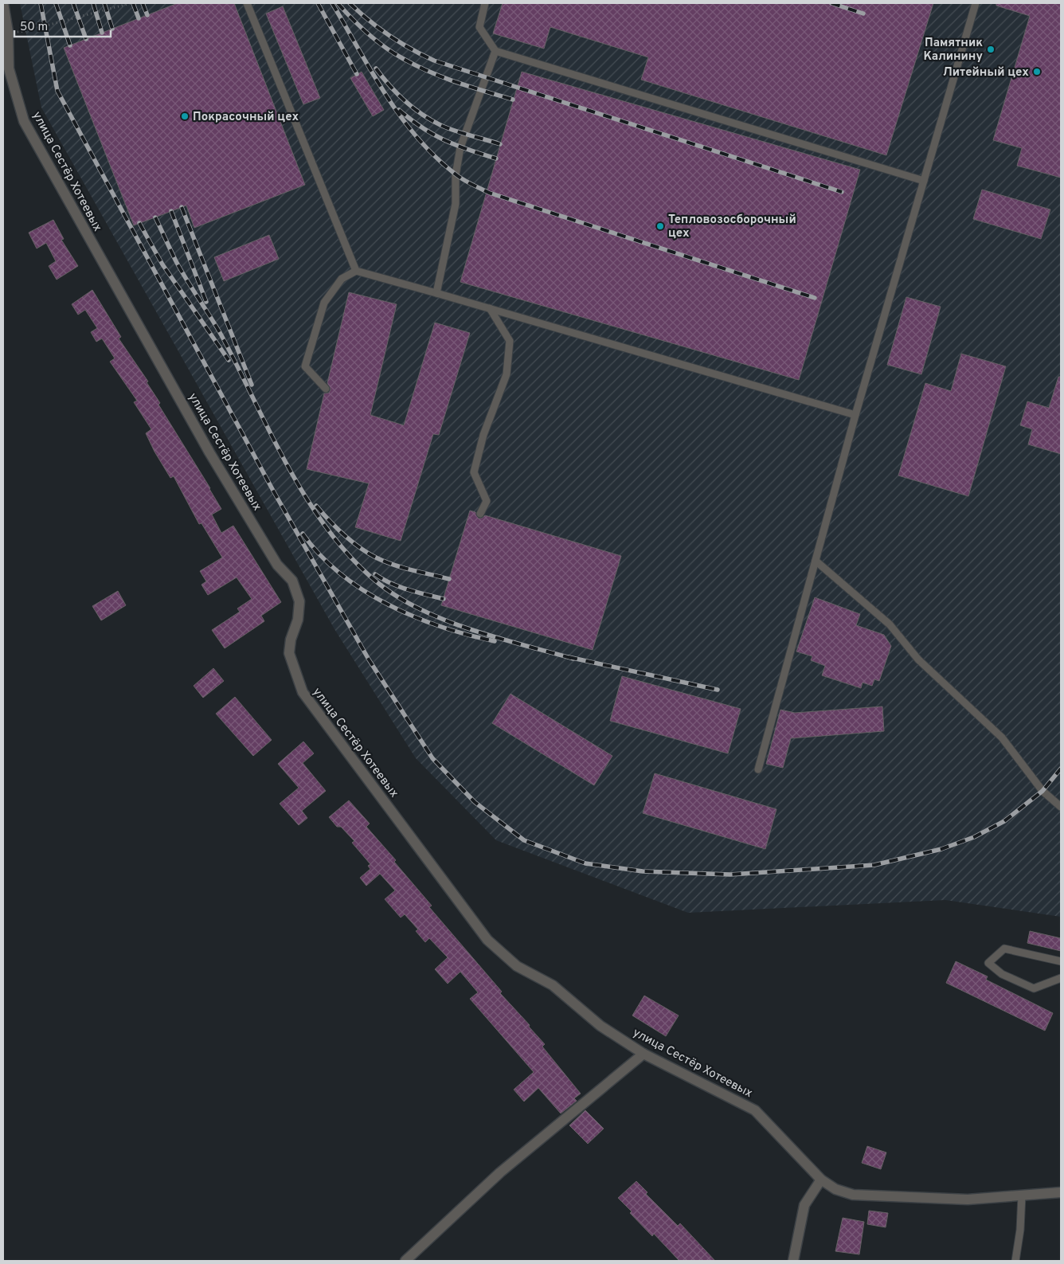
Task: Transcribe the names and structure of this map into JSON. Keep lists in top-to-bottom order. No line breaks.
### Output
{"streets":{"street":["улица Сестёр Хотеевых"]},"places":["Памятник Калинину","Литейный цех","Покрасочный цех","Тепловозосборочный цех"],"scale_bar":"50 m"}
